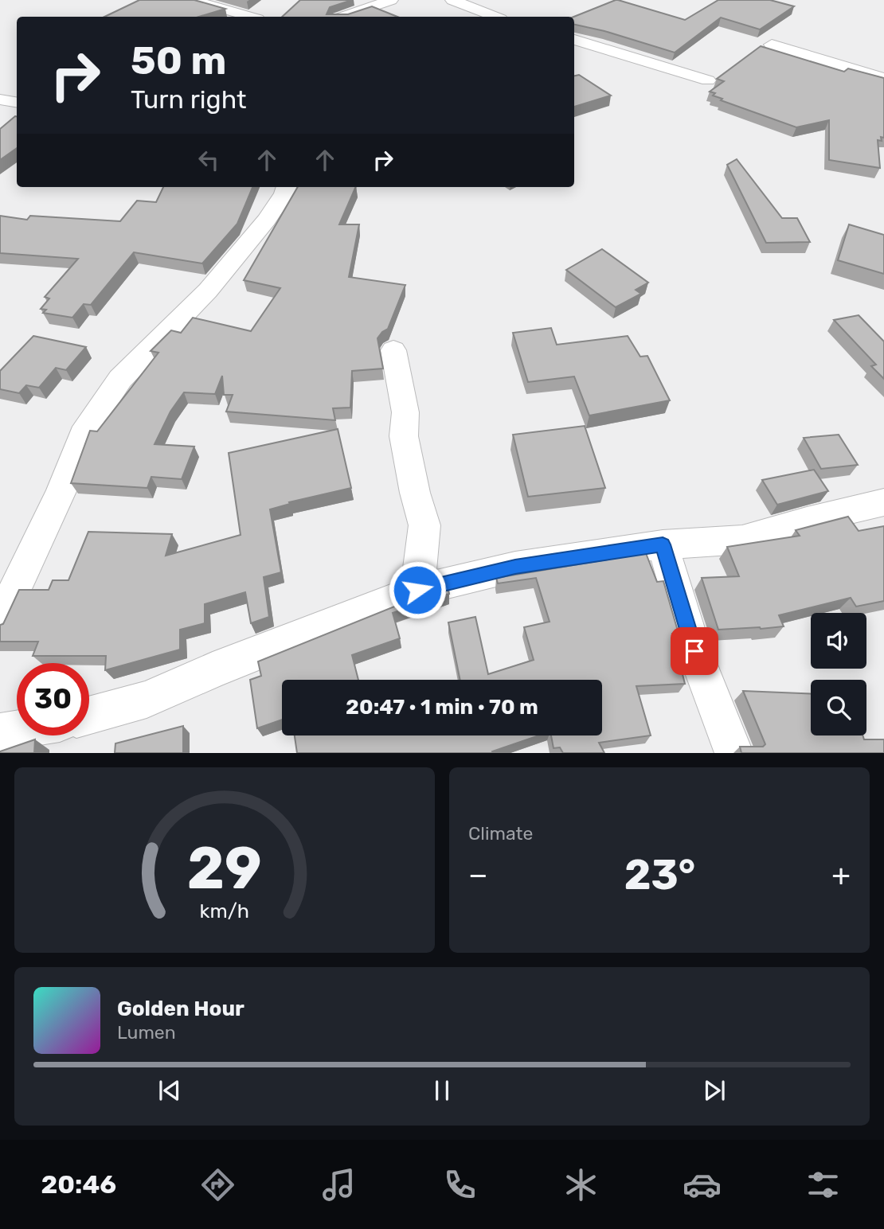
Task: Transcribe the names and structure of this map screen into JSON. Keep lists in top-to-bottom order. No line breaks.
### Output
{"page":{"turn":["50 m","Turn right"],"limit":"30","trip":"20:47 · 1 min · 70 m","tile":"Climate","heat":["−","23°","+"],"song":["Golden Hour","Lumen"],"tabs":"20:46","gauge":["29","km/h"]}}
